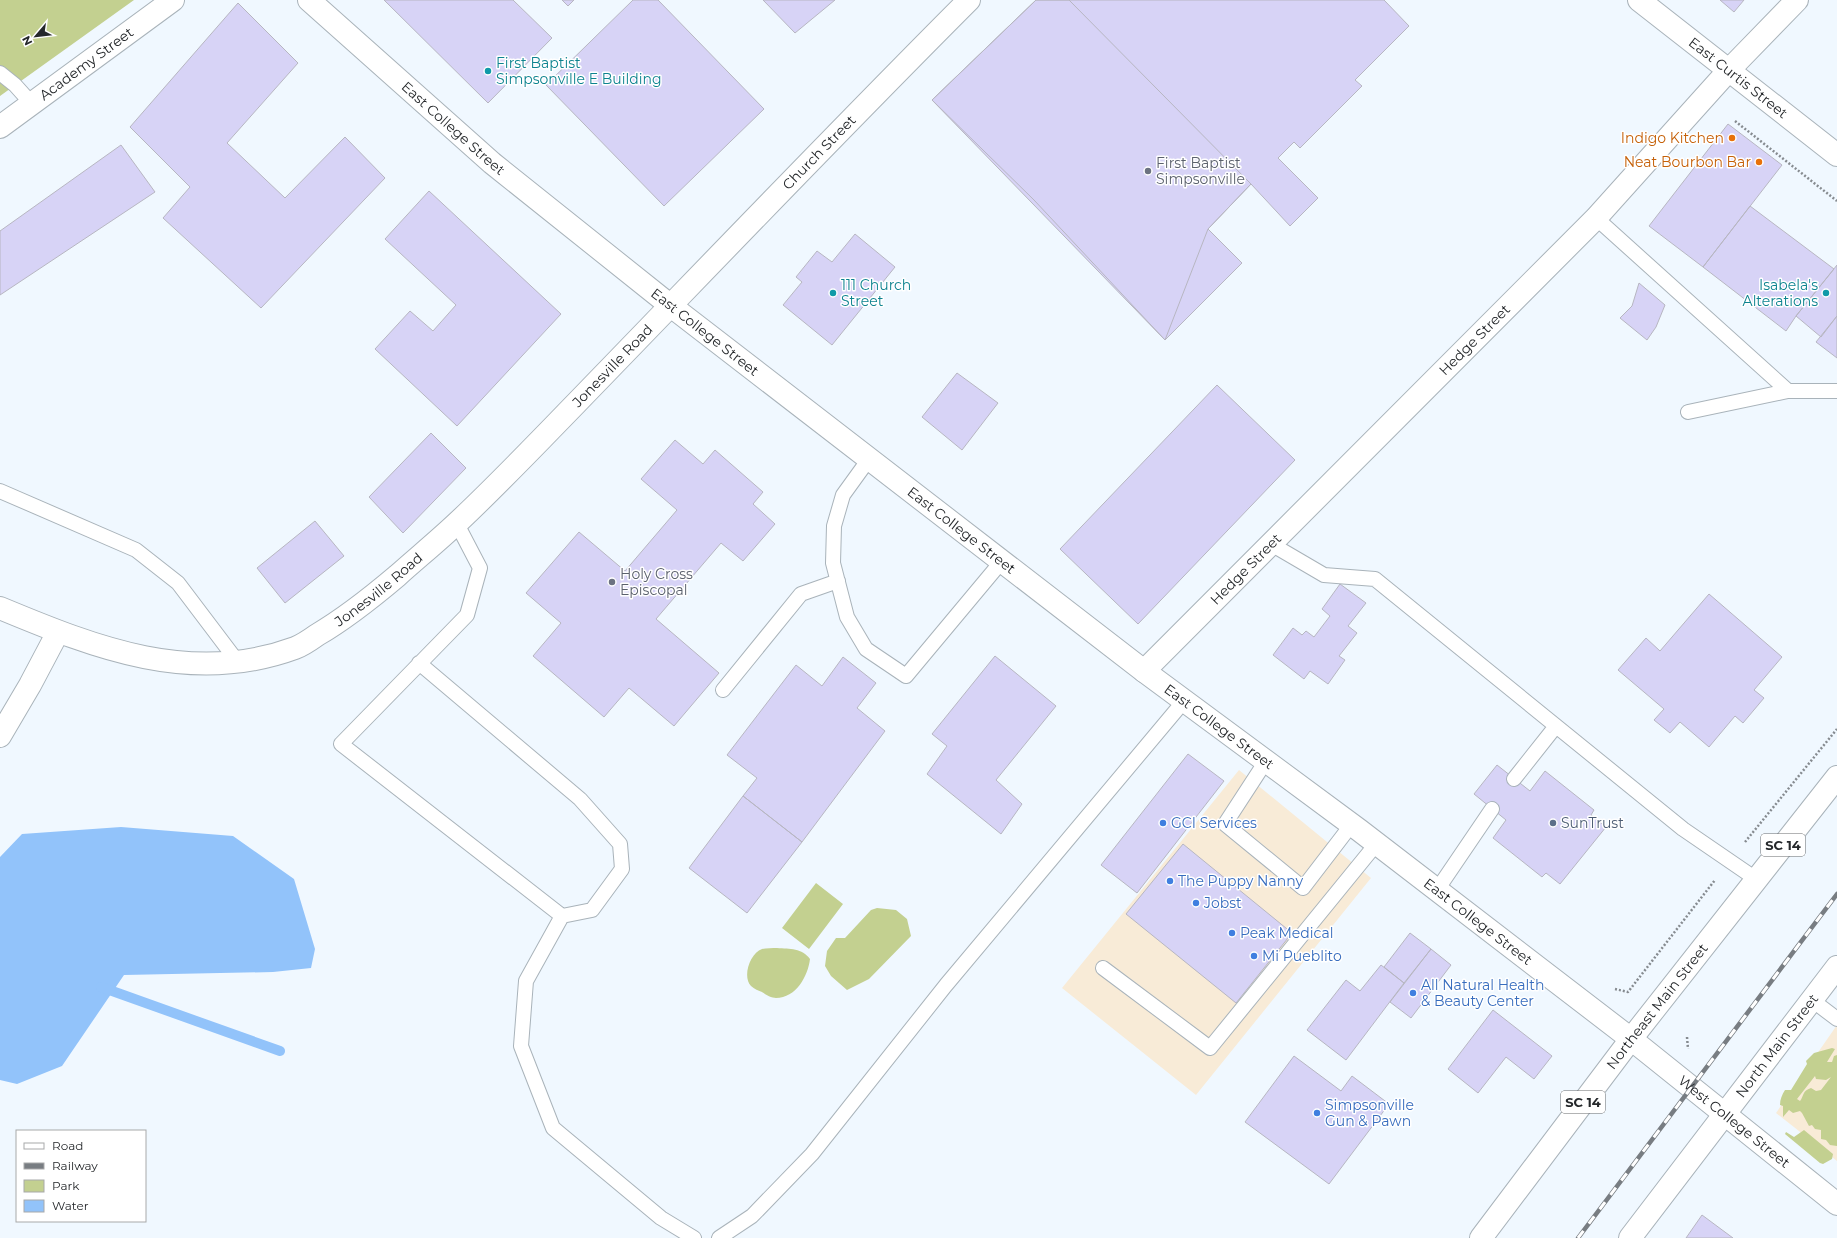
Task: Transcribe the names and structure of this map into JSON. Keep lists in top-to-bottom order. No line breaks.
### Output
{"streets":{"street":["Academy Street","East Curtis Street","East College Street","Church Street","Hedge Street","Jonesville Road","SC 14","Northeast Main Street","North Main Street","West College Street"]},"crossings":[["East Curtis Street","Hedge Street"],["East College Street","Church Street"],["East College Street","Hedge Street"],["East College Street","Jonesville Road"],["East College Street","Northeast Main Street"],["East College Street","West College Street"],["Church Street","Jonesville Road"],["Northeast Main Street","West College Street"],["North Main Street","West College Street"]],"places":["First Baptist Simpsonville E Building","Indigo Kitchen","Neat Bourbon Bar","First Baptist Simpsonville","111 Church Street","Isabela's Alterations","Holy Cross Episcopal","GCI Services","SunTrust","The Puppy Nanny","Jobst","Peak Medical","Mi Pueblito","All Natural Health & Beauty Center","Simpsonville Gun & Pawn"],"legend":["Road","Railway","Park","Water"],"north":"bottom left"}
